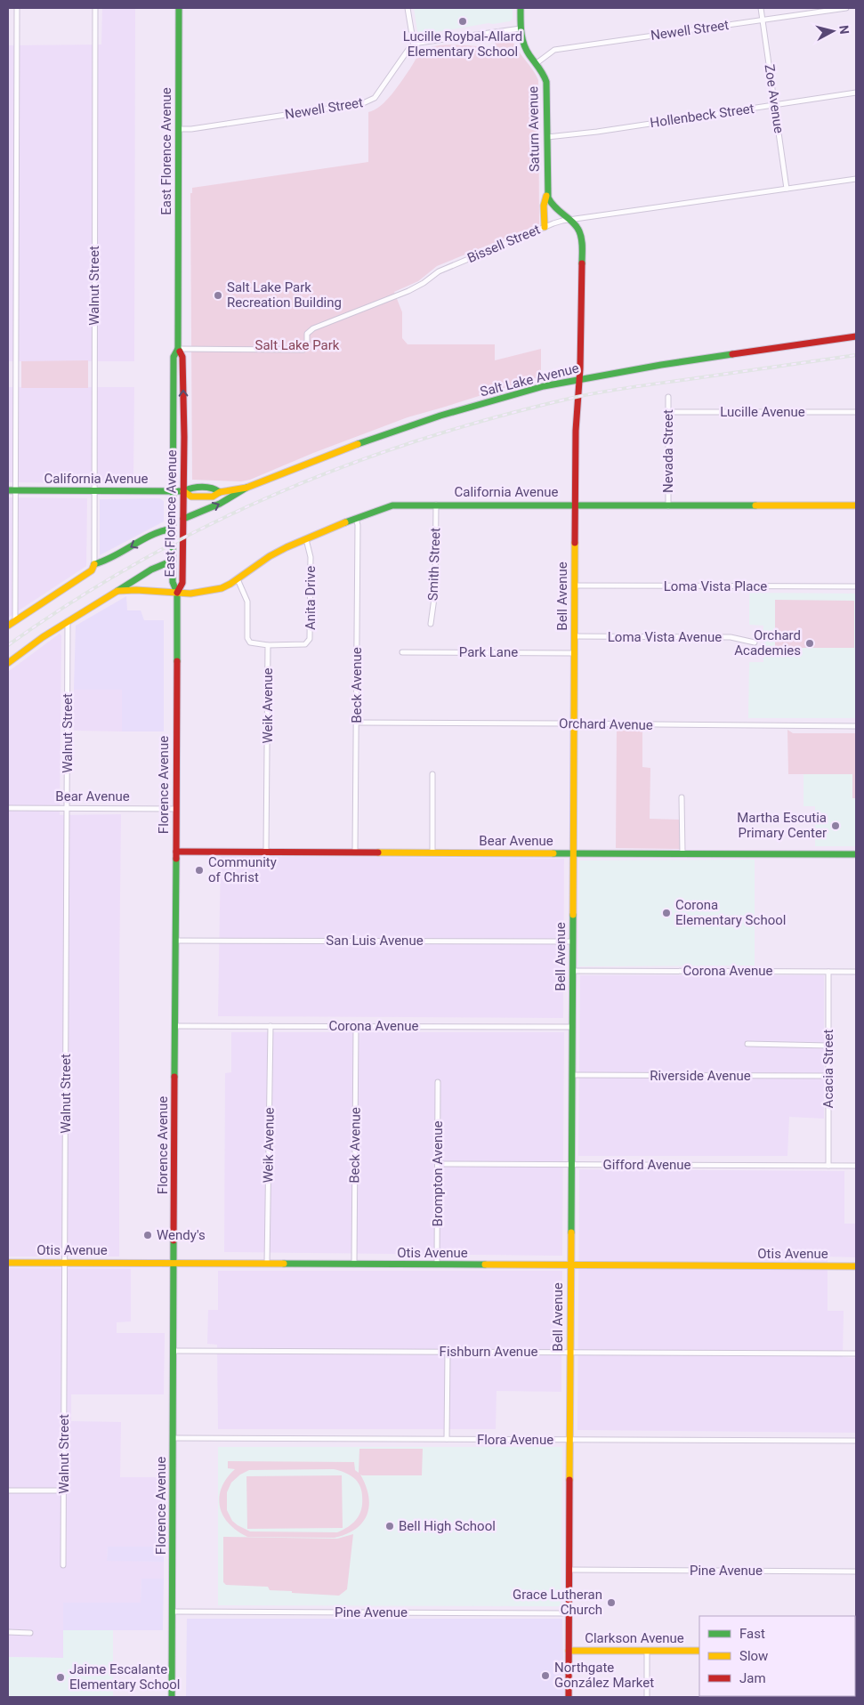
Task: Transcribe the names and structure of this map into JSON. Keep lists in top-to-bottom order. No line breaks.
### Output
{"streets":{"street":["Newell Street","Zoe Avenue","Hollenbeck Street","Saturn Avenue","East Florence Avenue","Bissell Street","Walnut Street","Salt Lake Avenue","Lucille Avenue","Nevada Street","California Avenue","Smith Street","Loma Vista Place","Bell Avenue","Anita Drive","Loma Vista Avenue","Park Lane","Beck Avenue","Weik Avenue","Orchard Avenue","Florence Avenue","Bear Avenue","San Luis Avenue","Corona Avenue","Acacia Street","Riverside Avenue","Gifford Avenue","Brompton Avenue","Otis Avenue","Fishburn Avenue","Flora Avenue","Pine Avenue","Clarkson Avenue"]},"crossings":[["Newell Street","Zoe Avenue"],["Newell Street","Saturn Avenue"],["Newell Street","East Florence Avenue"],["Zoe Avenue","Hollenbeck Street"],["Zoe Avenue","Bissell Street"],["Hollenbeck Street","Saturn Avenue"],["Saturn Avenue","Bissell Street"],["East Florence Avenue","Bissell Street"],["East Florence Avenue","Salt Lake Avenue"],["East Florence Avenue","California Avenue"],["East Florence Avenue","Florence Avenue"],["Bissell Street","Bell Avenue"],["Walnut Street","California Avenue"],["Walnut Street","Bear Avenue"],["Walnut Street","Otis Avenue"],["Salt Lake Avenue","California Avenue"],["Salt Lake Avenue","Bell Avenue"],["Lucille Avenue","Nevada Street"],["Nevada Street","California Avenue"],["California Avenue","Smith Street"],["California Avenue","Bell Avenue"],["California Avenue","Anita Drive"],["California Avenue","Beck Avenue"],["California Avenue","Florence Avenue"],["Loma Vista Place","Bell Avenue"],["Bell Avenue","Loma Vista Avenue"],["Bell Avenue","Park Lane"],["Bell Avenue","Orchard Avenue"],["Bell Avenue","Bear Avenue"],["Bell Avenue","San Luis Avenue"],["Bell Avenue","Corona Avenue"],["Bell Avenue","Riverside Avenue"],["Bell Avenue","Gifford Avenue"],["Bell Avenue","Otis Avenue"],["Bell Avenue","Fishburn Avenue"],["Bell Avenue","Flora Avenue"],["Bell Avenue","Pine Avenue"],["Bell Avenue","Clarkson Avenue"],["Anita Drive","Weik Avenue"],["Beck Avenue","Orchard Avenue"],["Beck Avenue","Bear Avenue"],["Beck Avenue","Corona Avenue"],["Beck Avenue","Otis Avenue"],["Weik Avenue","Bear Avenue"],["Weik Avenue","Corona Avenue"],["Weik Avenue","Otis Avenue"],["Florence Avenue","Bear Avenue"],["Florence Avenue","San Luis Avenue"],["Florence Avenue","Corona Avenue"],["Florence Avenue","Otis Avenue"],["Florence Avenue","Fishburn Avenue"],["Florence Avenue","Flora Avenue"],["Florence Avenue","Pine Avenue"],["Corona Avenue","Acacia Street"],["Acacia Street","Riverside Avenue"],["Acacia Street","Gifford Avenue"],["Gifford Avenue","Brompton Avenue"],["Brompton Avenue","Otis Avenue"]],"parks":["Salt Lake Park"],"places":["Lucille Roybal-Allard Elementary School","Salt Lake Park Recreation Building","Orchard Academies","Martha Escutia Primary Center","Community of Christ","Corona Elementary School","Wendy's","Bell High School","Grace Lutheran Church","Northgate González Market","Jaime Escalante Elementary School"],"legend":["Fast","Slow","Jam"],"north":"right"}
